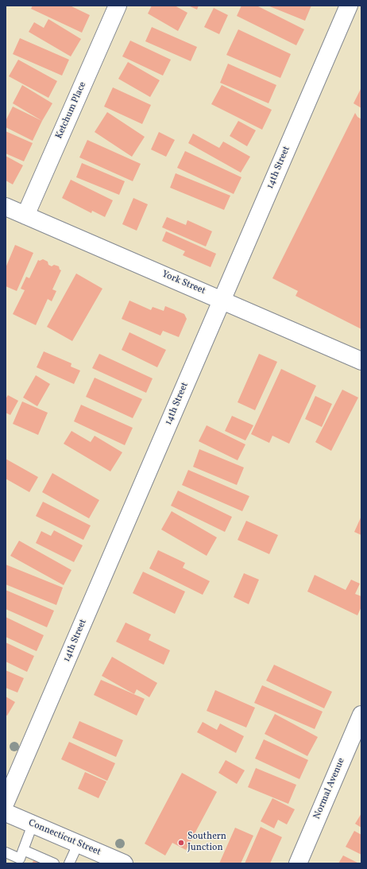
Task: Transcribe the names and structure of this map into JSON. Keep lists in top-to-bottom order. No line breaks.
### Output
{"streets":{"street":["Ketchum Place","14th Street","York Street","Normal Avenue","Connecticut Street"]},"crossings":[["Ketchum Place","York Street"],["14th Street","York Street"]],"places":["Southern Junction"]}
